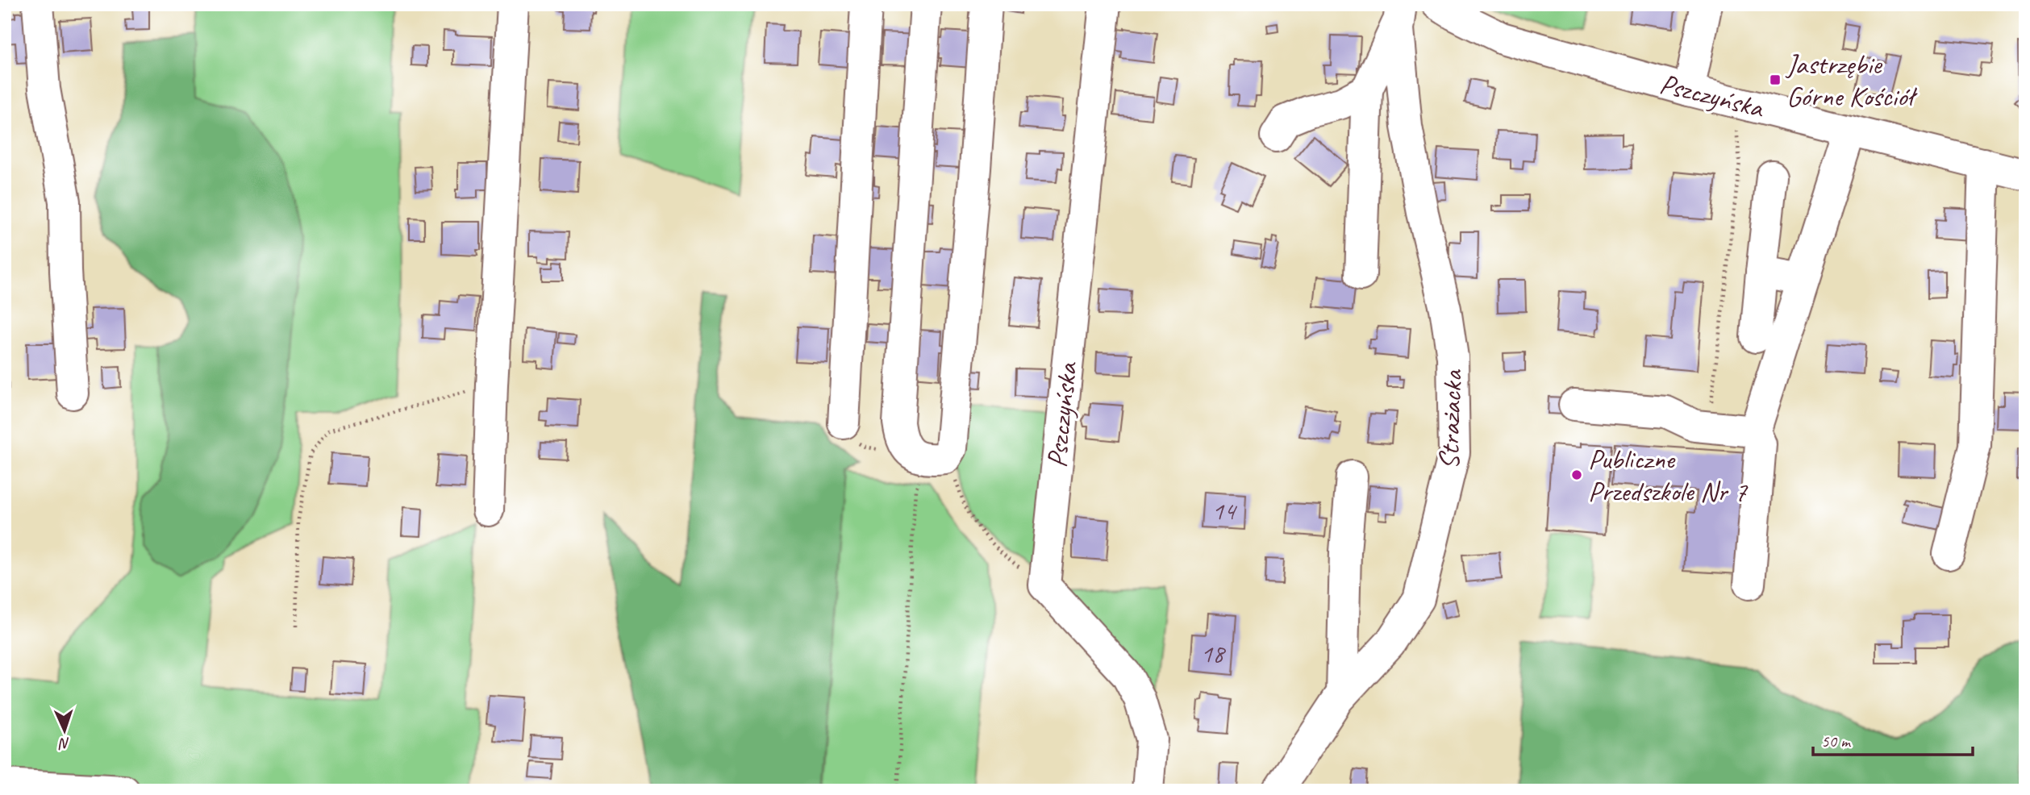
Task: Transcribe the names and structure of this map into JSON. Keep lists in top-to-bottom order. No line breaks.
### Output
{"streets":{"street":["Pszczyńska","Strażacka"]},"places":{"transit":["Jastrzębie Górne Kościół"],"other":["Publiczne Przedszkole Nr 7"]},"house_numbers":["14","18"],"scale_bar":"50 m","north":"bottom"}
